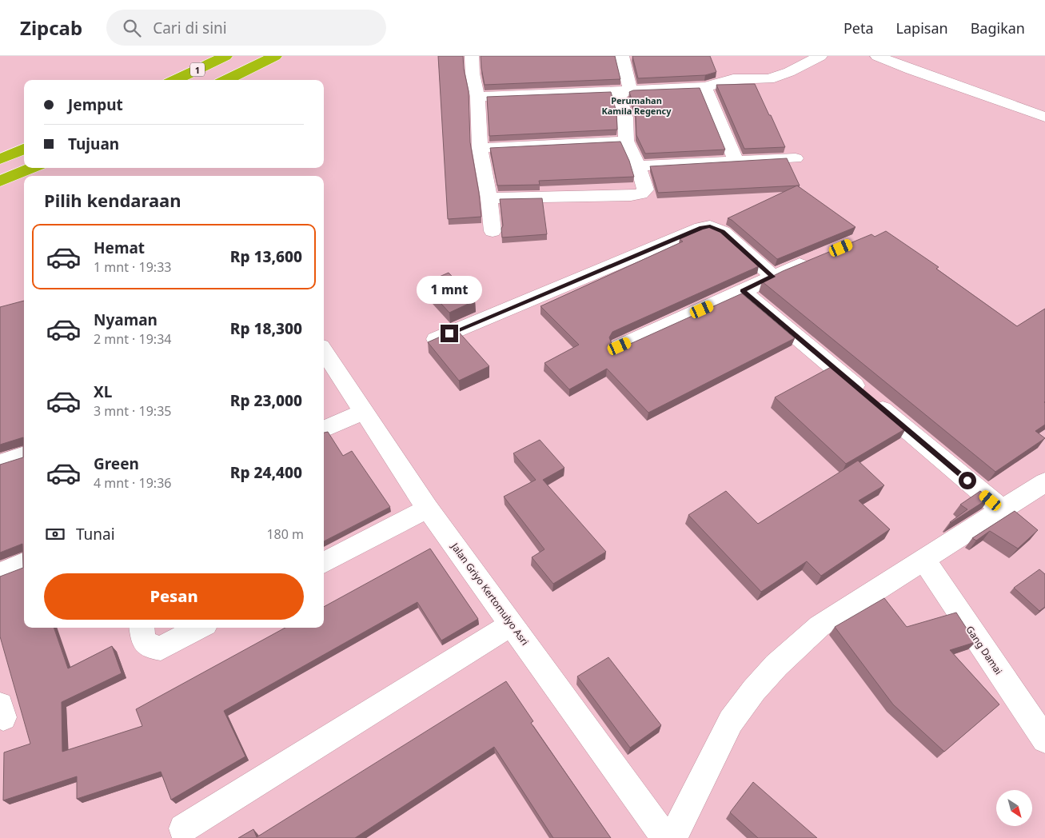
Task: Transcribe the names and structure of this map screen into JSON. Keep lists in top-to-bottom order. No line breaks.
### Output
{"streets":{"highway":["1"],"street":["Jalan Griyo Kertomulyo Asri","Gang Damai"]},"districts":["Perumahan Kamila Regency"],"north":"bottom right","page":{"header":"Zipcab","search":"Cari di sini","nav":["Peta","Lapisan","Bagikan"],"banner":["Jemput","Tujuan"],"heading":"Pilih kendaraan","list":[{"name":"Hemat","note":"1 mnt · 19:33","value":"Rp 13,600"},{"name":"Nyaman","note":"2 mnt · 19:34","value":"Rp 18,300"},{"name":"XL","note":"3 mnt · 19:35","value":"Rp 23,000"},{"name":"Green","note":"4 mnt · 19:36","value":"Rp 24,400"}],"bubble":"1 mnt","pay":["Tunai","180 m"],"buttons":"Pesan"}}
